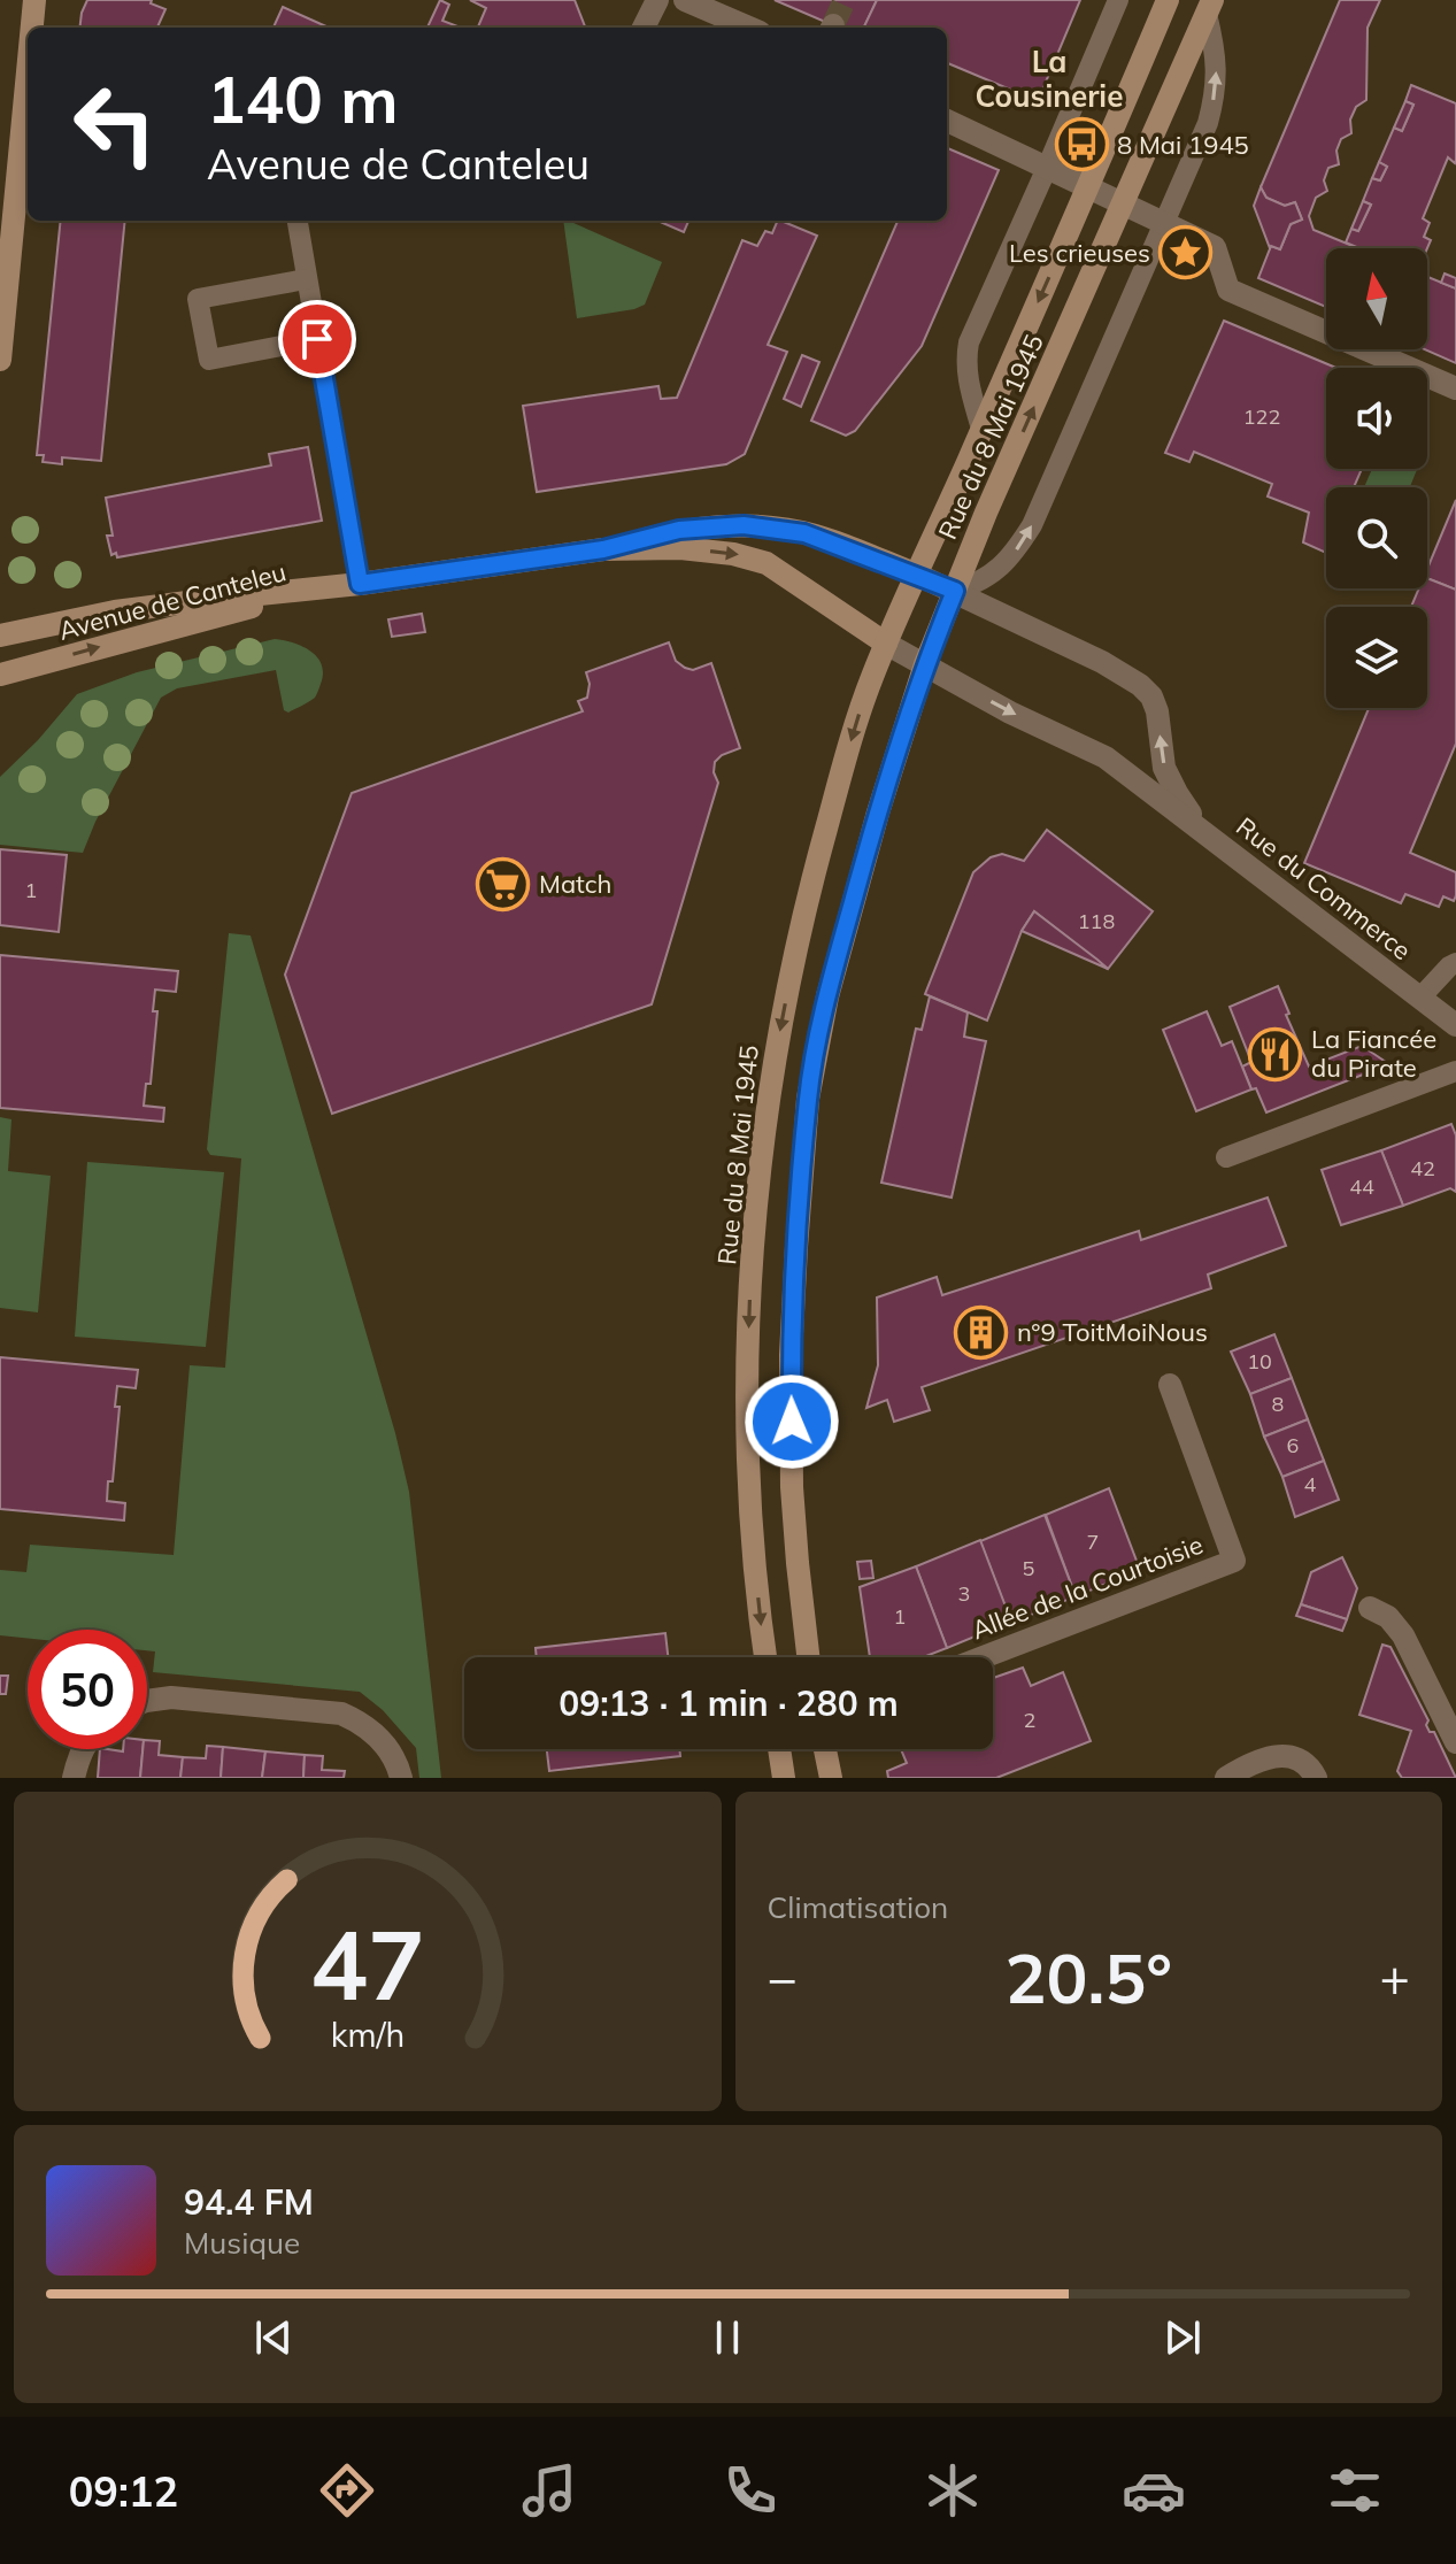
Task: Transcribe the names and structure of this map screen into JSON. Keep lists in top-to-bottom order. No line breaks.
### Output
{"streets":{"main road":["Rue du 8 Mai 1945","Avenue de Canteleu"],"street":["Rue du Commerce","Allée de la Courtoisie"]},"crossings":[["Rue du 8 Mai 1945","Avenue de Canteleu"],["Rue du 8 Mai 1945","Rue du Commerce"],["Avenue de Canteleu","Rue du Commerce"]],"districts":["La Cousinerie"],"places":{"bus stop":["8 Mai 1945"],"place":["Les crieuses"],"supermarket":["Match"],"restaurant":["La Fiancée du Pirate"],"building":["n°9 ToitMoiNous"]},"house_numbers":["122","1","118","42","44","10","8","6","4","7","5","3","1","2"],"north":"top","page":{"turn":["140 m","Avenue de Canteleu"],"limit":"50","trip":"09:13 · 1 min · 280 m","tile":"Climatisation","heat":["−","20.5°","+"],"song":["94.4 FM","Musique"],"tabs":"09:12","gauge":["47","km/h"]}}
